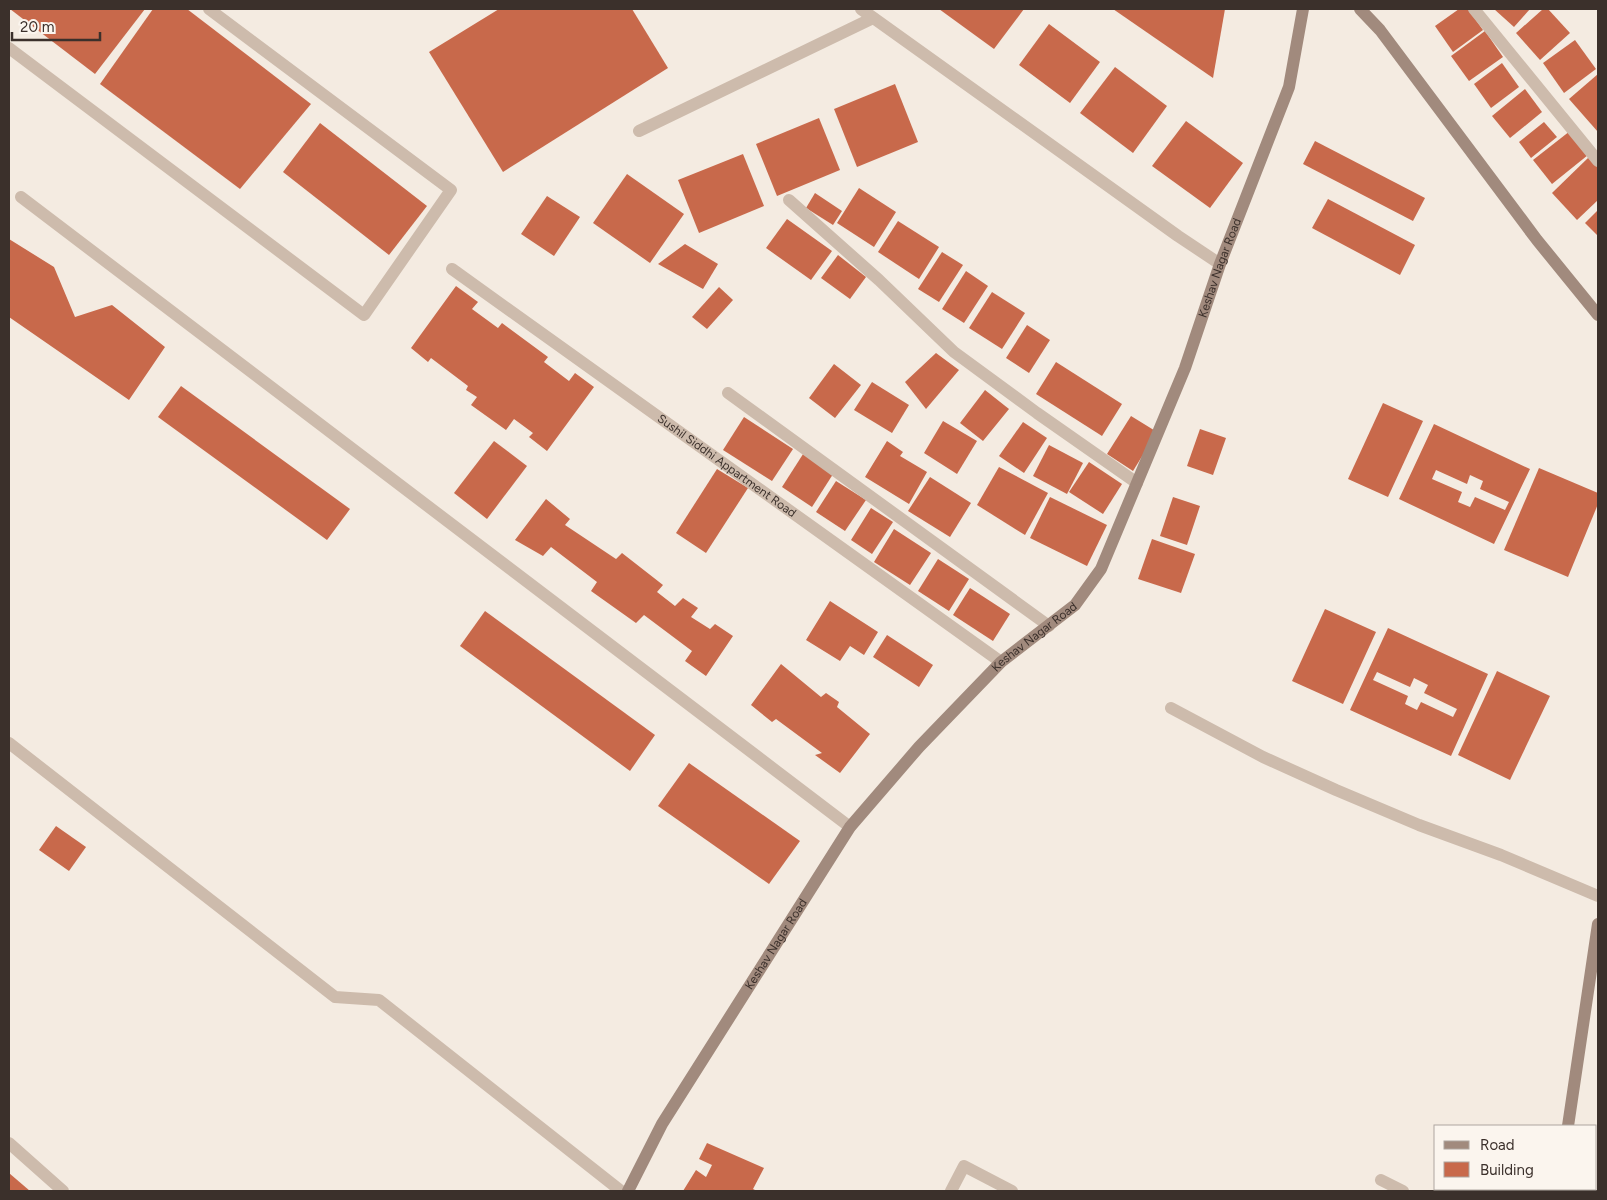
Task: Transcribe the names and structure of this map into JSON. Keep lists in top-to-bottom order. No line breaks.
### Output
{"streets":{"street":["Keshav Nagar Road","Sushil Siddhi Appartment Road"]},"crossings":[["Keshav Nagar Road","Sushil Siddhi Appartment Road"]],"legend":["Road","Building"],"scale_bar":"20 m"}
